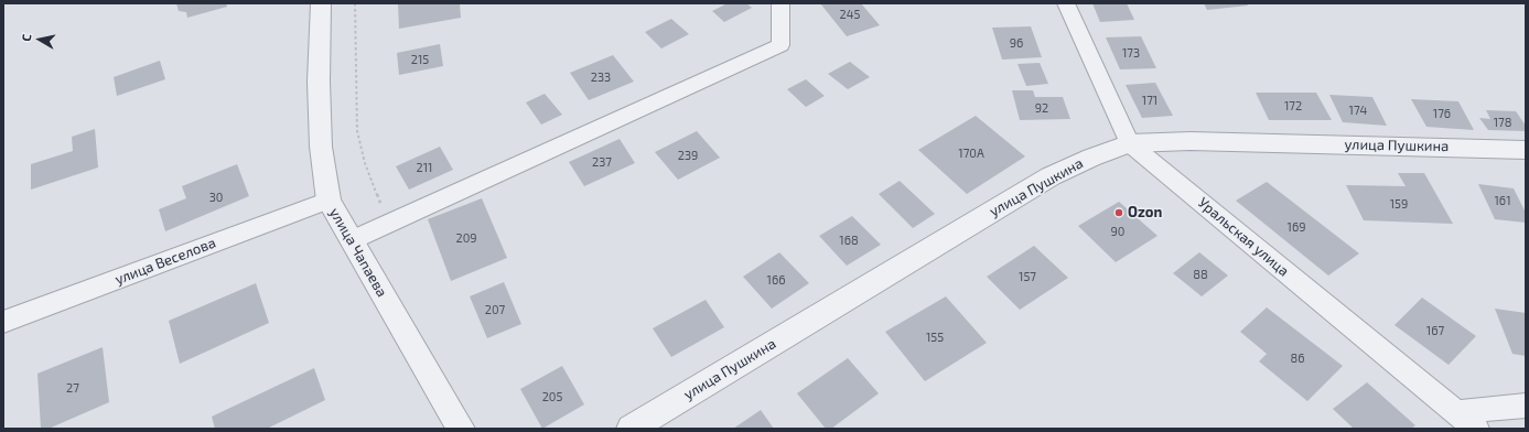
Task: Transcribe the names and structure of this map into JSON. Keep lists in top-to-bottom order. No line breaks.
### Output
{"streets":{"street":["улица Пушкина","Уральская улица","улица Чапаева","улица Веселова"]},"crossings":[["улица Пушкина","Уральская улица"],["улица Чапаева","улица Веселова"]],"places":["Ozon"],"house_numbers":["245","96","173","215","233","171","172","92","174","176","178","170А","239","237","211","30","161","159","169","90","209","168","88","157","166","207","167","155","86","27","205"],"north":"left"}
